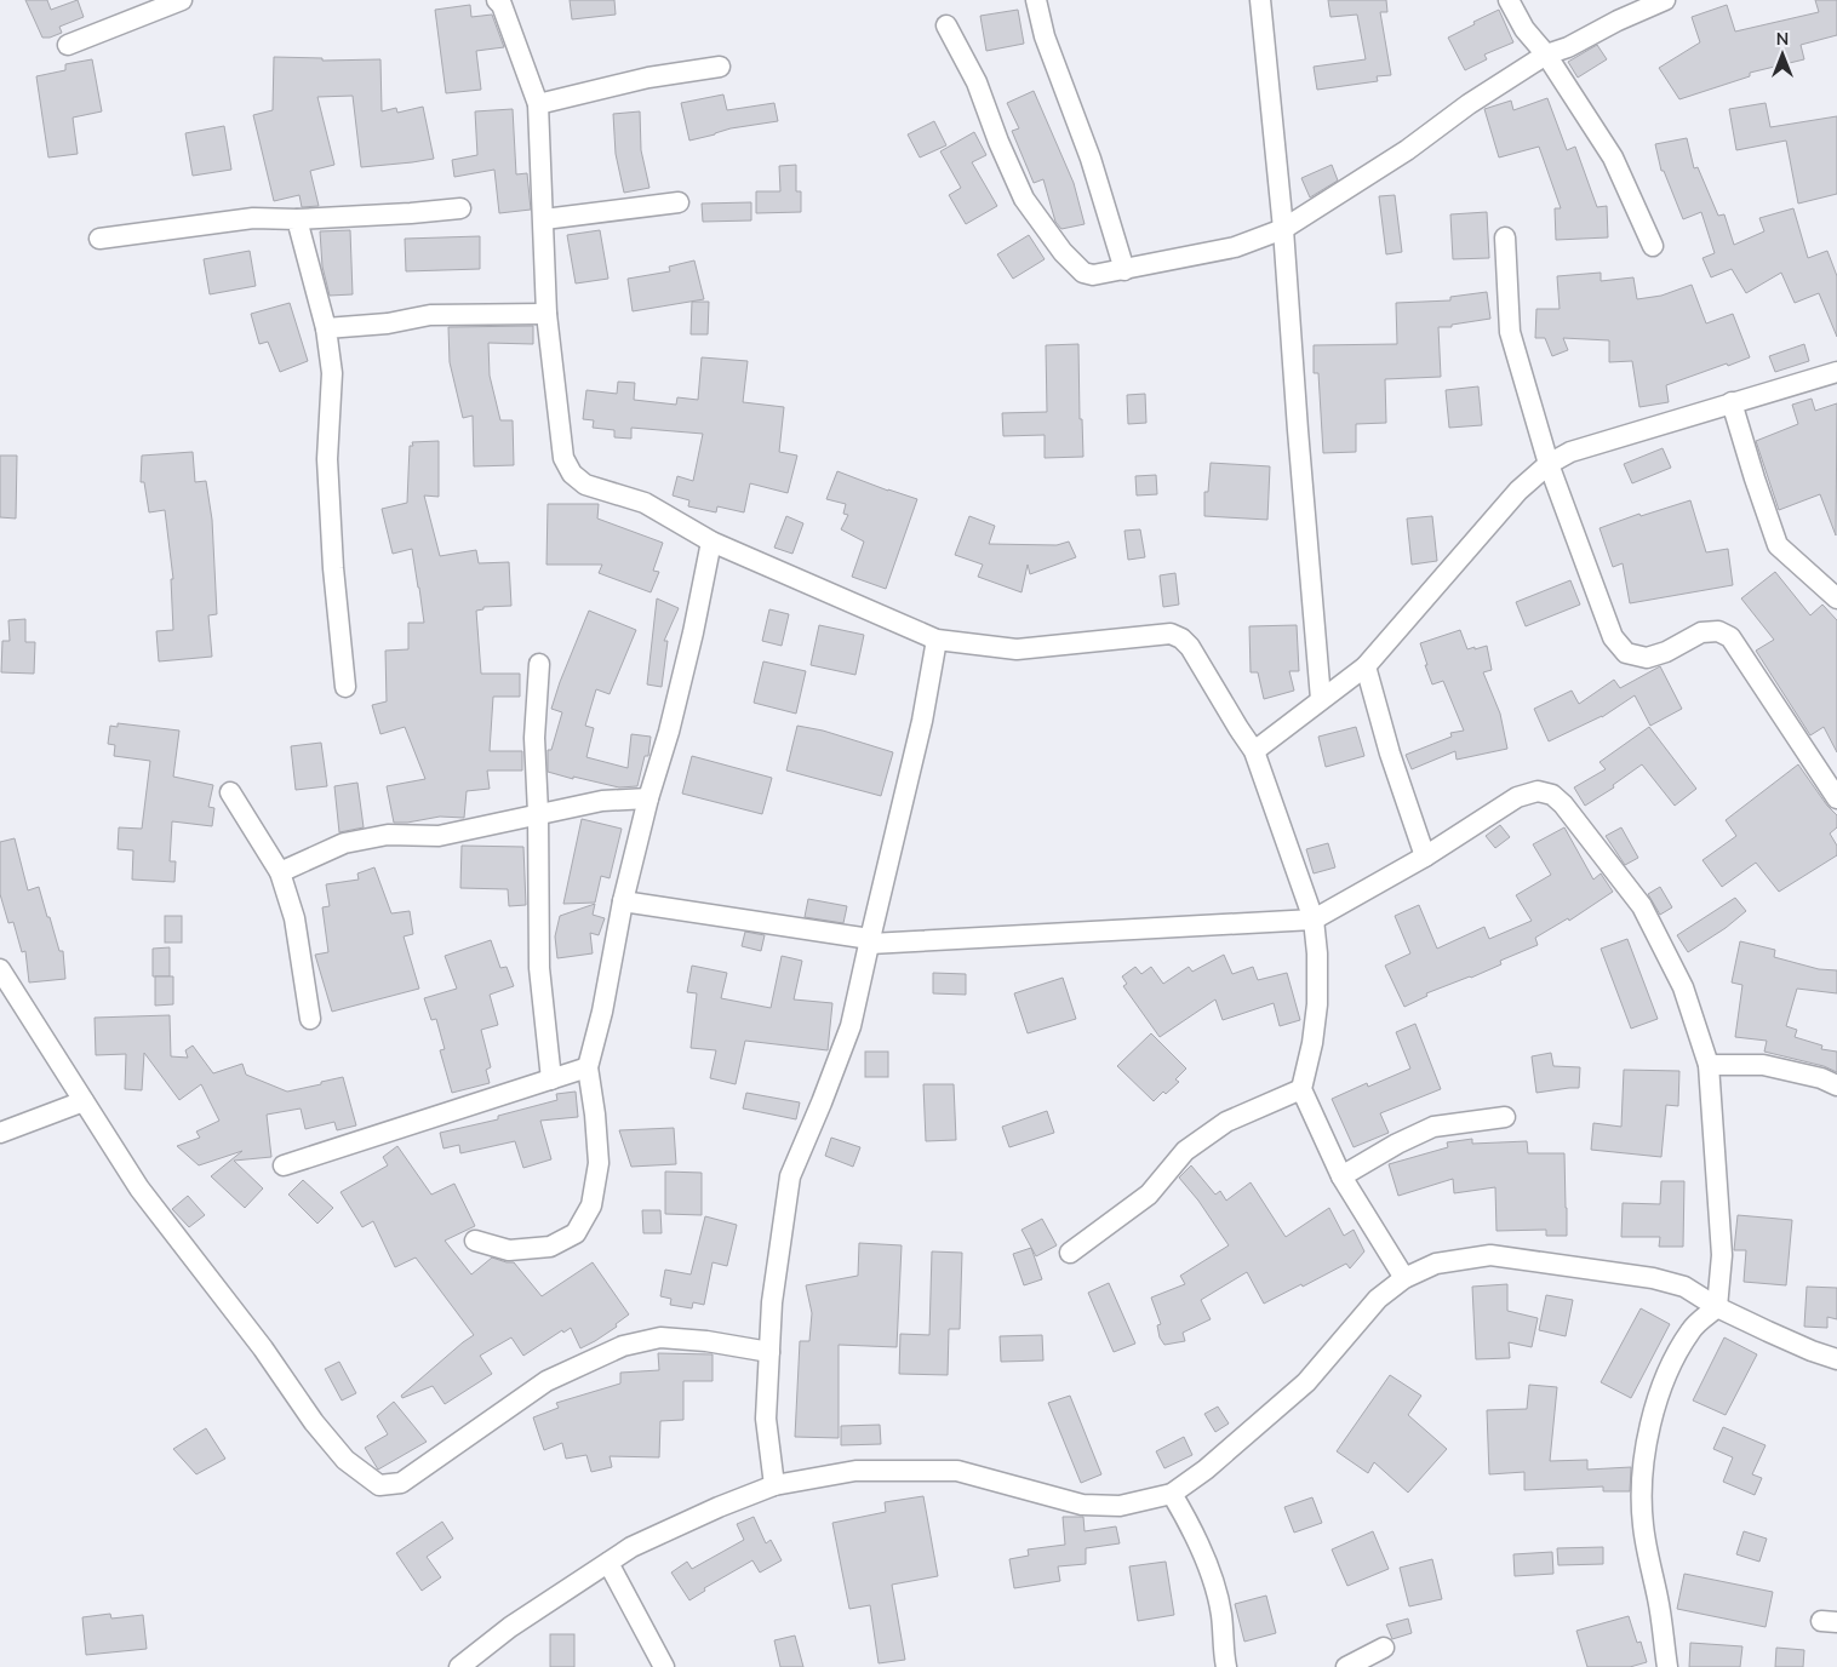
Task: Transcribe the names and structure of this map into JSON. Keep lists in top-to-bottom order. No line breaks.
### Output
{"north":"top"}
